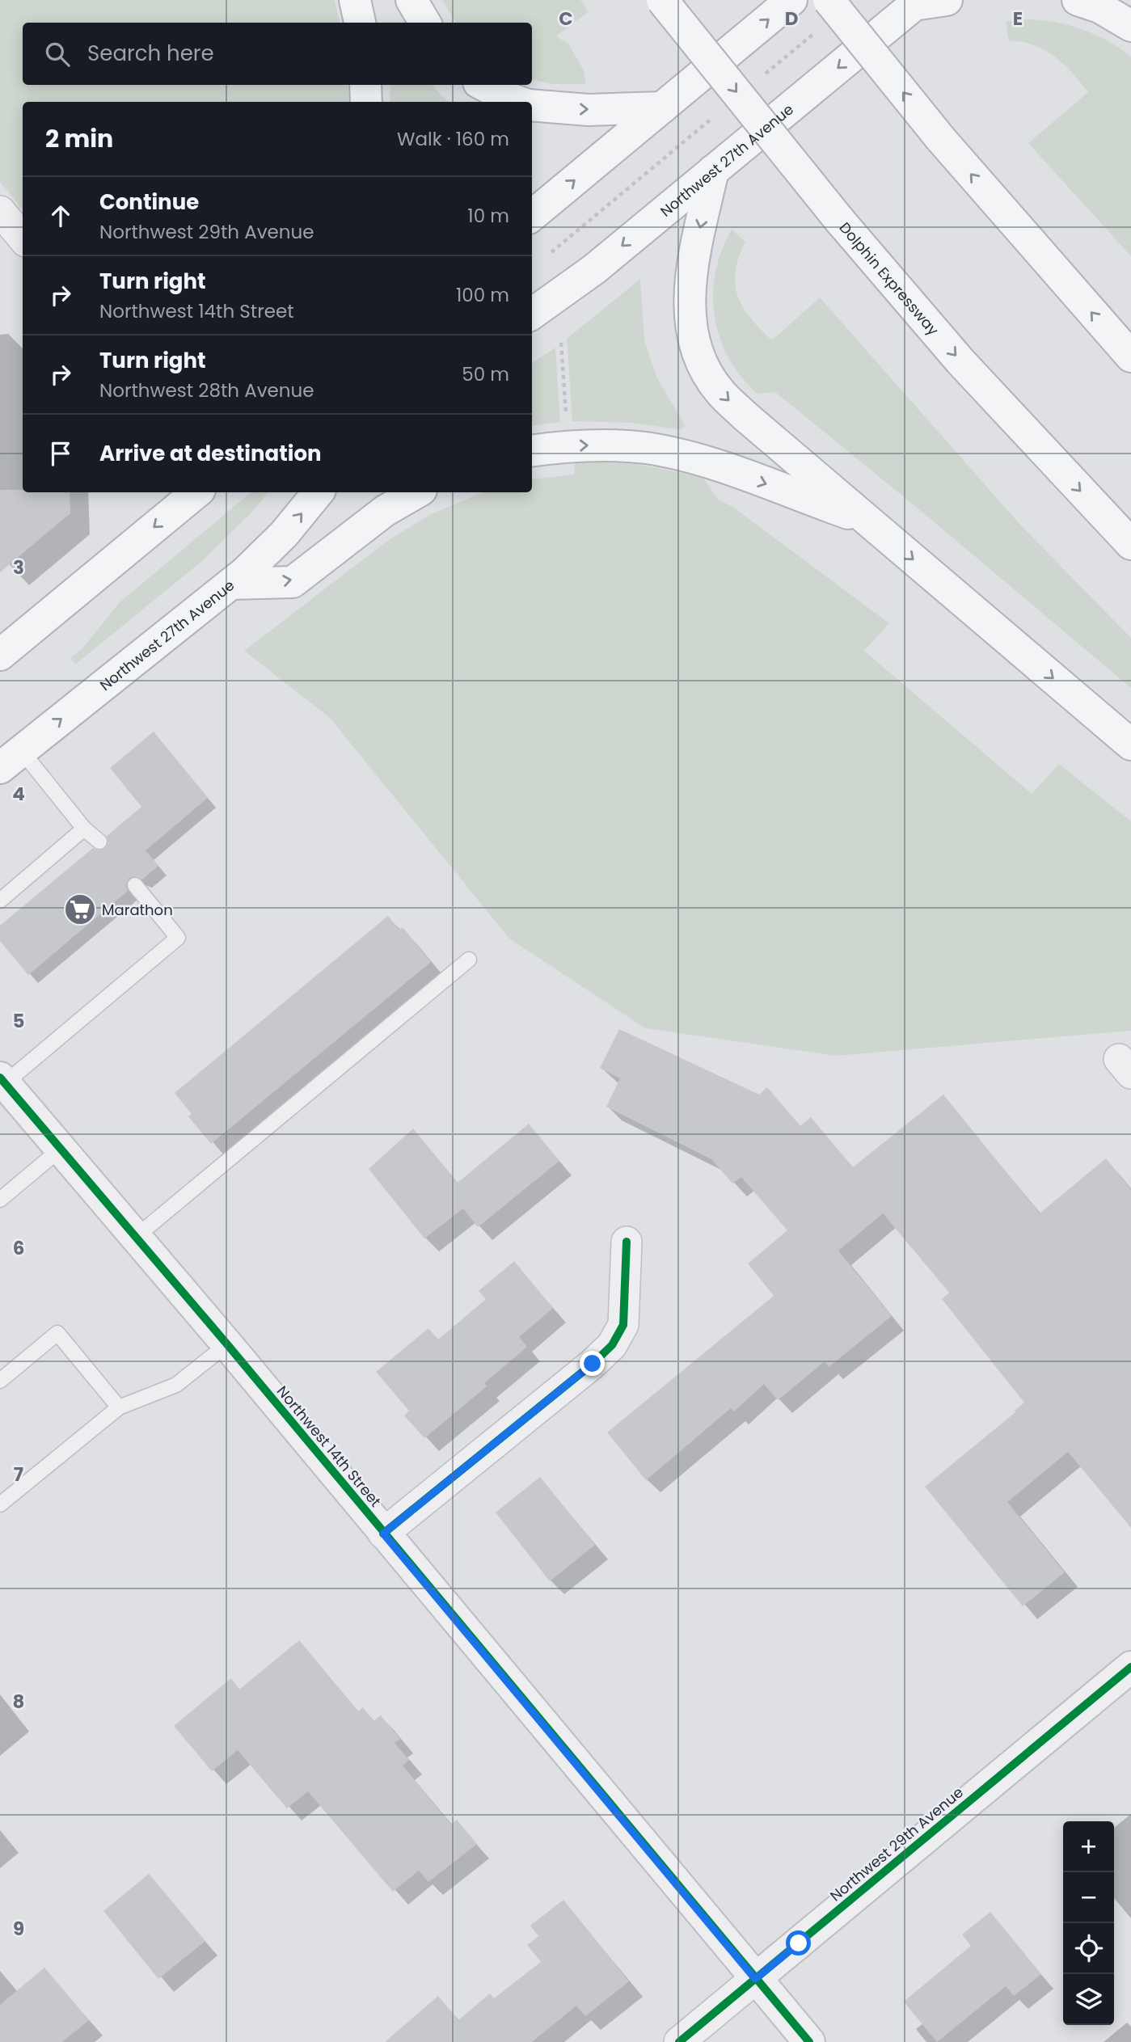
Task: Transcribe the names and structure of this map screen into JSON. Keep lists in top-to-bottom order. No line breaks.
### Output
{"streets":{"highway":["Northwest 27th Avenue","Dolphin Expressway"],"street":["Northwest 14th Street","Northwest 29th Avenue"]},"crossings":[["Northwest 14th Street","Northwest 29th Avenue"]],"places":{"supermarket":["Marathon"]},"page":{"search":"Search here","heading":["2 min","Walk · 160 m"],"list":[["Continue","Northwest 29th Avenue","10 m"],["Turn right","Northwest 14th Street","100 m"],["Turn right","Northwest 28th Avenue","50 m"],"Arrive at destination"],"map_buttons":["+","−"]},"grid":{"columns":["C","D","E"],"rows":["3","4","5","6","7","8","9"]}}
